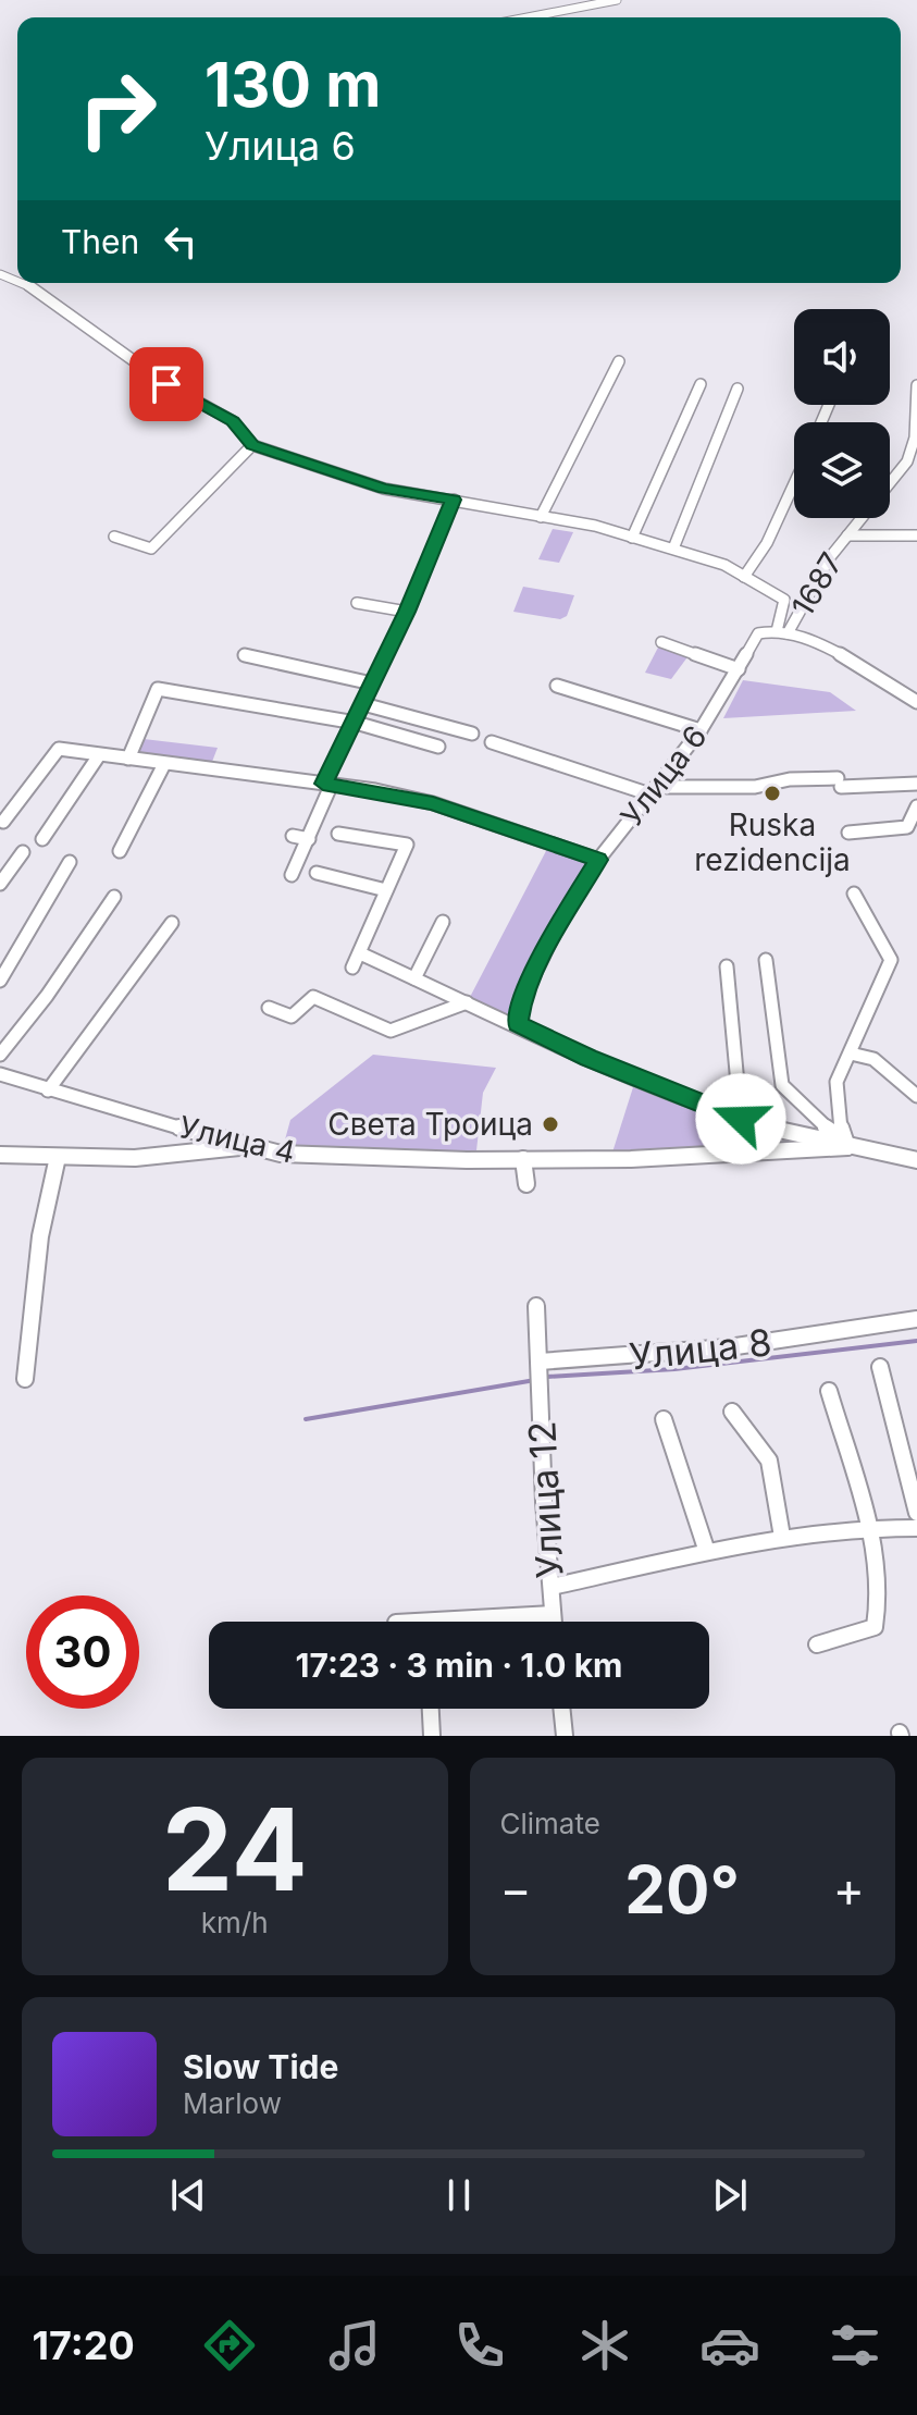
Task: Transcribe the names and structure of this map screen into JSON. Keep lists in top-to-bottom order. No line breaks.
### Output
{"streets":{"street":["1687","Улица 6","Улица 4","Улица 8","Улица 12"]},"crossings":[["1687","Улица 6"],["Улица 8","Улица 12"]],"places":["Ruska rezidencija","Света Троица"],"page":{"turn":["130 m","Улица 6"],"then":"Then","limit":"30","trip":"17:23 · 3 min · 1.0 km","tile":[["24","km/h"],"Climate"],"heat":["−","20°","+"],"song":["Slow Tide","Marlow"],"tabs":"17:20"}}
